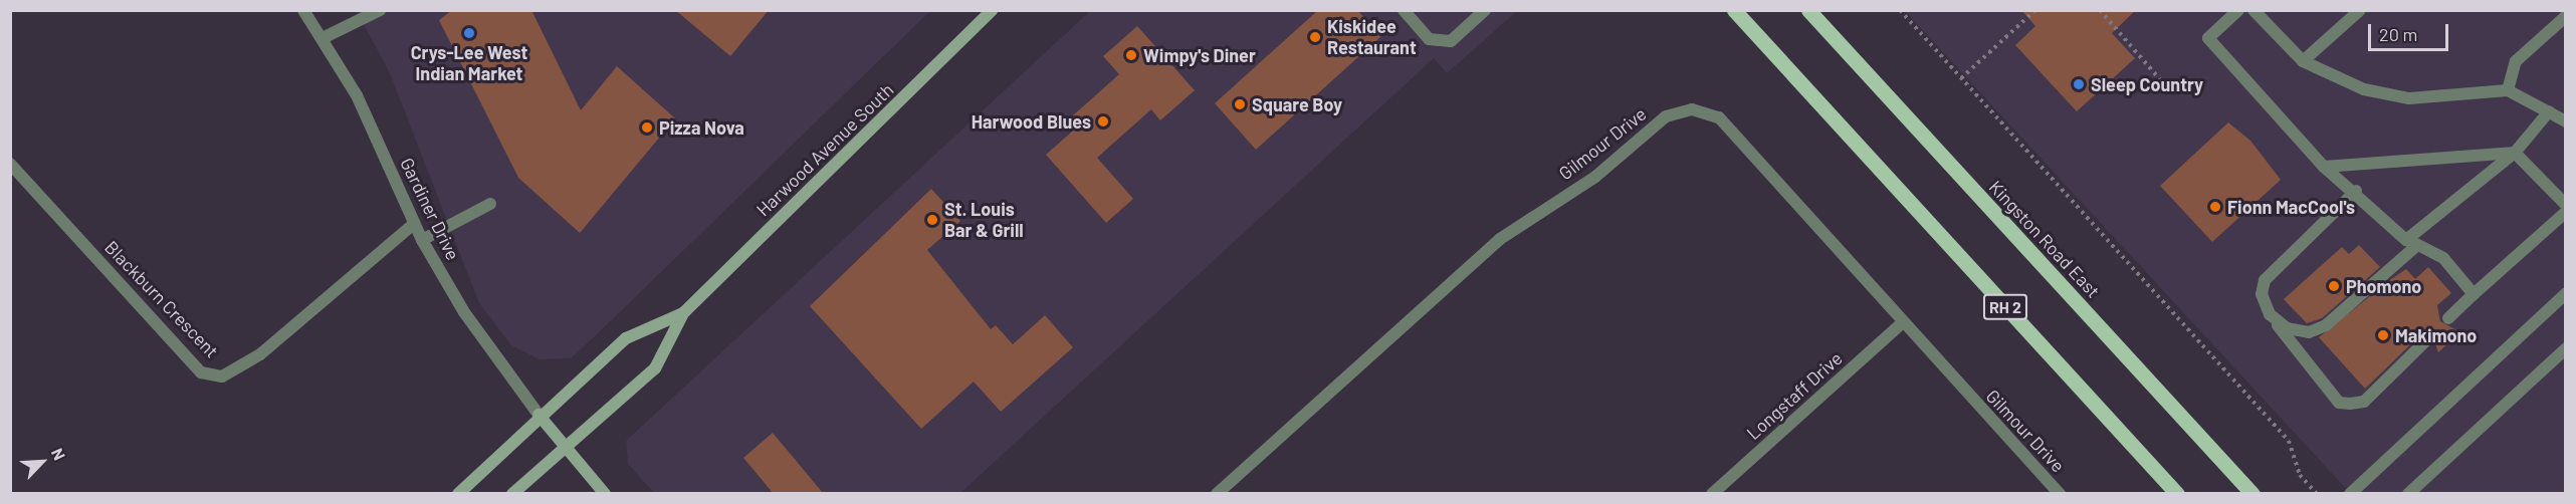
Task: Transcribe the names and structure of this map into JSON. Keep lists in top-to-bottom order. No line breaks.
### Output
{"streets":{"main road":["Harwood Avenue South","Kingston Road East","RH 2"],"street":["Gilmour Drive","Gardiner Drive","Blackburn Crescent","Longstaff Drive"]},"crossings":[["Gilmour Drive","Longstaff Drive"],["Harwood Avenue South","Gardiner Drive"],["Gardiner Drive","Blackburn Crescent"]],"places":["Crys-Lee West Indian Market","Kiskidee Restaurant","Wimpy's Diner","Sleep Country","Square Boy","Harwood Blues","Pizza Nova","Fionn MacCool's","St. Louis Bar & Grill","Phomono","Makimono"],"scale_bar":"20 m","north":"top right"}
